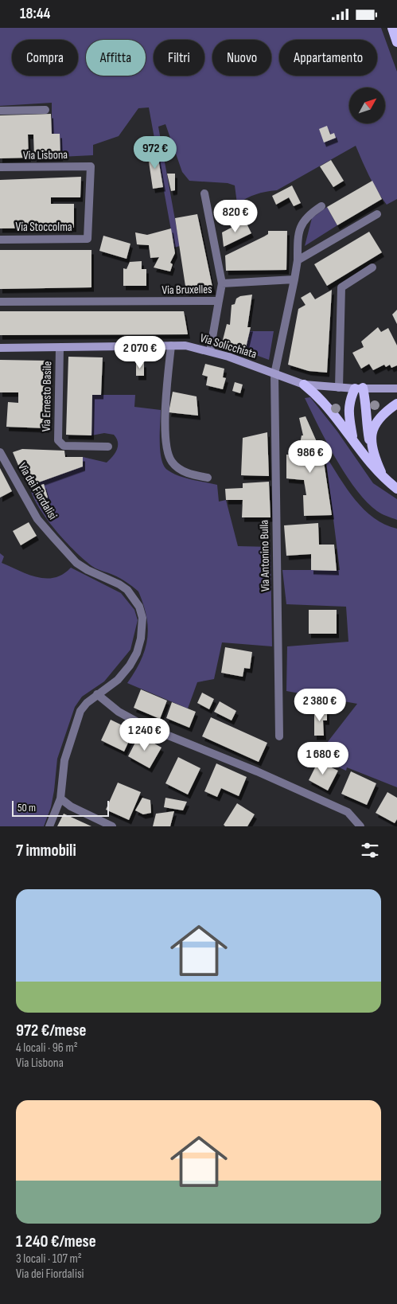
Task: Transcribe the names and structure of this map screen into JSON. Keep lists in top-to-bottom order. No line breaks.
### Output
{"streets":{"street":["Via Lisbona","Via Stoccolma","Via Bruxelles","Via Solicchiata","Via Ernesto Basile","Via dei Fiordalisi","Via Antonino Bulla"]},"crossings":[["Via Lisbona","Via Stoccolma"],["Via Bruxelles","Via Antonino Bulla"],["Via Solicchiata","Via Ernesto Basile"],["Via Solicchiata","Via Antonino Bulla"]],"scale_bar":"50 m","north":"top right","page":{"status":"18:44","chip":["Compra","Affitta","Filtri","Nuovo","Appartamento"],"price":["972 €","820 €","2 070 €","986 €","2 380 €","1 240 €","1 680 €"],"scale":"50 m","heading":"7 immobili","list":[{"name":"972 €/mese","note":"4 locali · 96 m² · Via Lisbona"},{"name":"1 240 €/mese","note":"3 locali · 107 m² · Via dei Fiordalisi"}]}}
